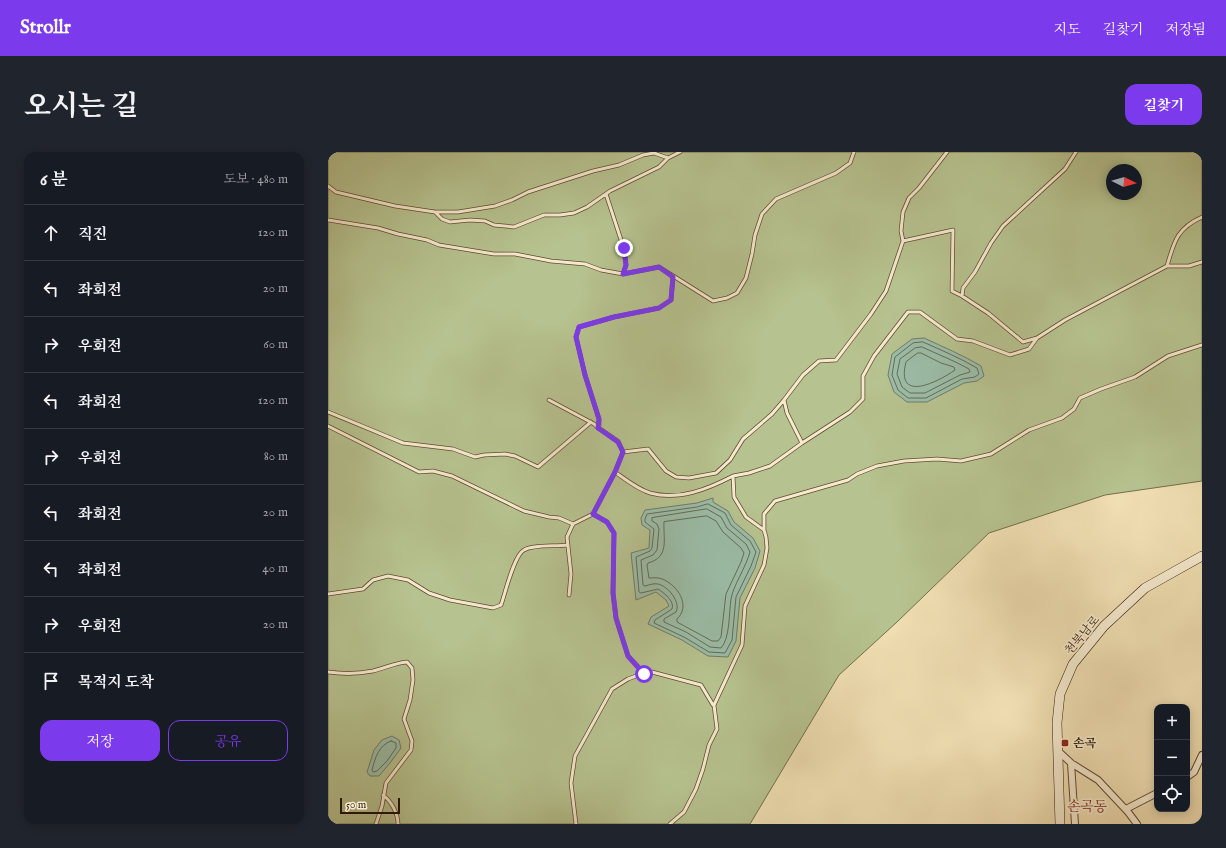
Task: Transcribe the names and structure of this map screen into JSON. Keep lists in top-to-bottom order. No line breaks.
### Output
{"streets":{"main road":["천북남로"]},"districts":["손곡동"],"places":{"transit":["손곡"]},"scale_bar":"50 m","north":"right","page":{"header":"Strollr","nav":["지도","길찾기","저장됨"],"title":"오시는 길","buttons":["길찾기",["저장","공유"]],"heading":["6 분","도보 · 480 m"],"list":[["직진","120 m"],["좌회전","20 m"],["우회전","60 m"],["좌회전","120 m"],["우회전","80 m"],["좌회전","20 m"],["좌회전","40 m"],["우회전","20 m"],"목적지 도착"],"map_buttons":["+","−"],"scale":"50 m"}}
